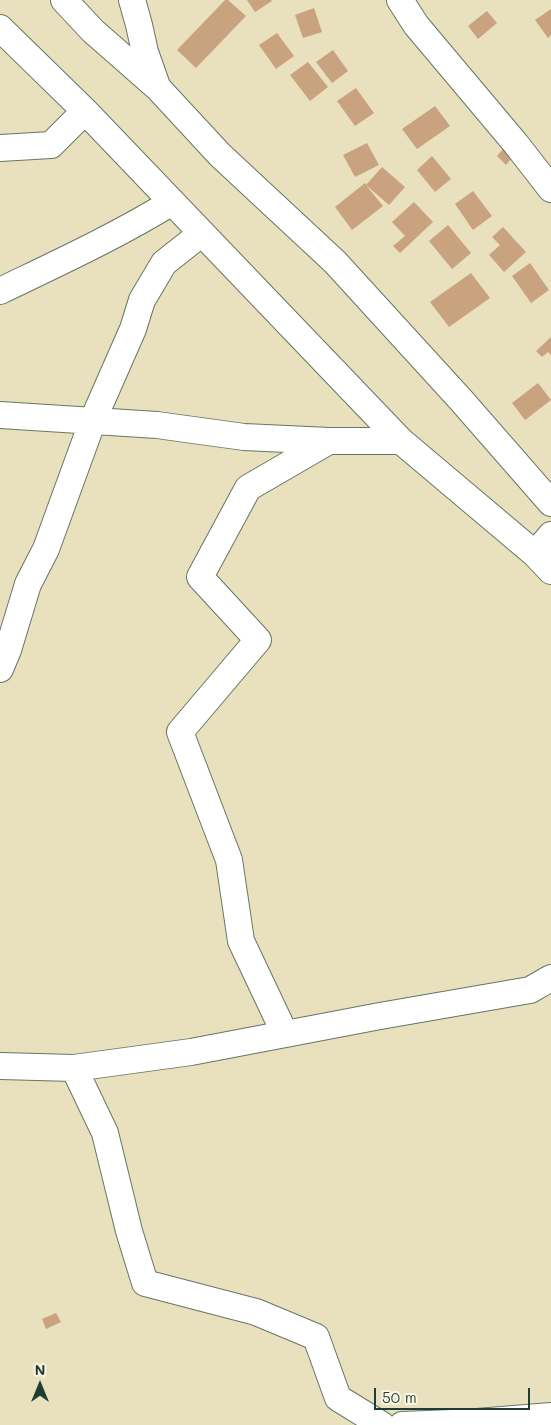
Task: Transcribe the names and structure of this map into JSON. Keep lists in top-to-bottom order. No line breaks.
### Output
{"scale_bar":"50 m","north":"top"}
